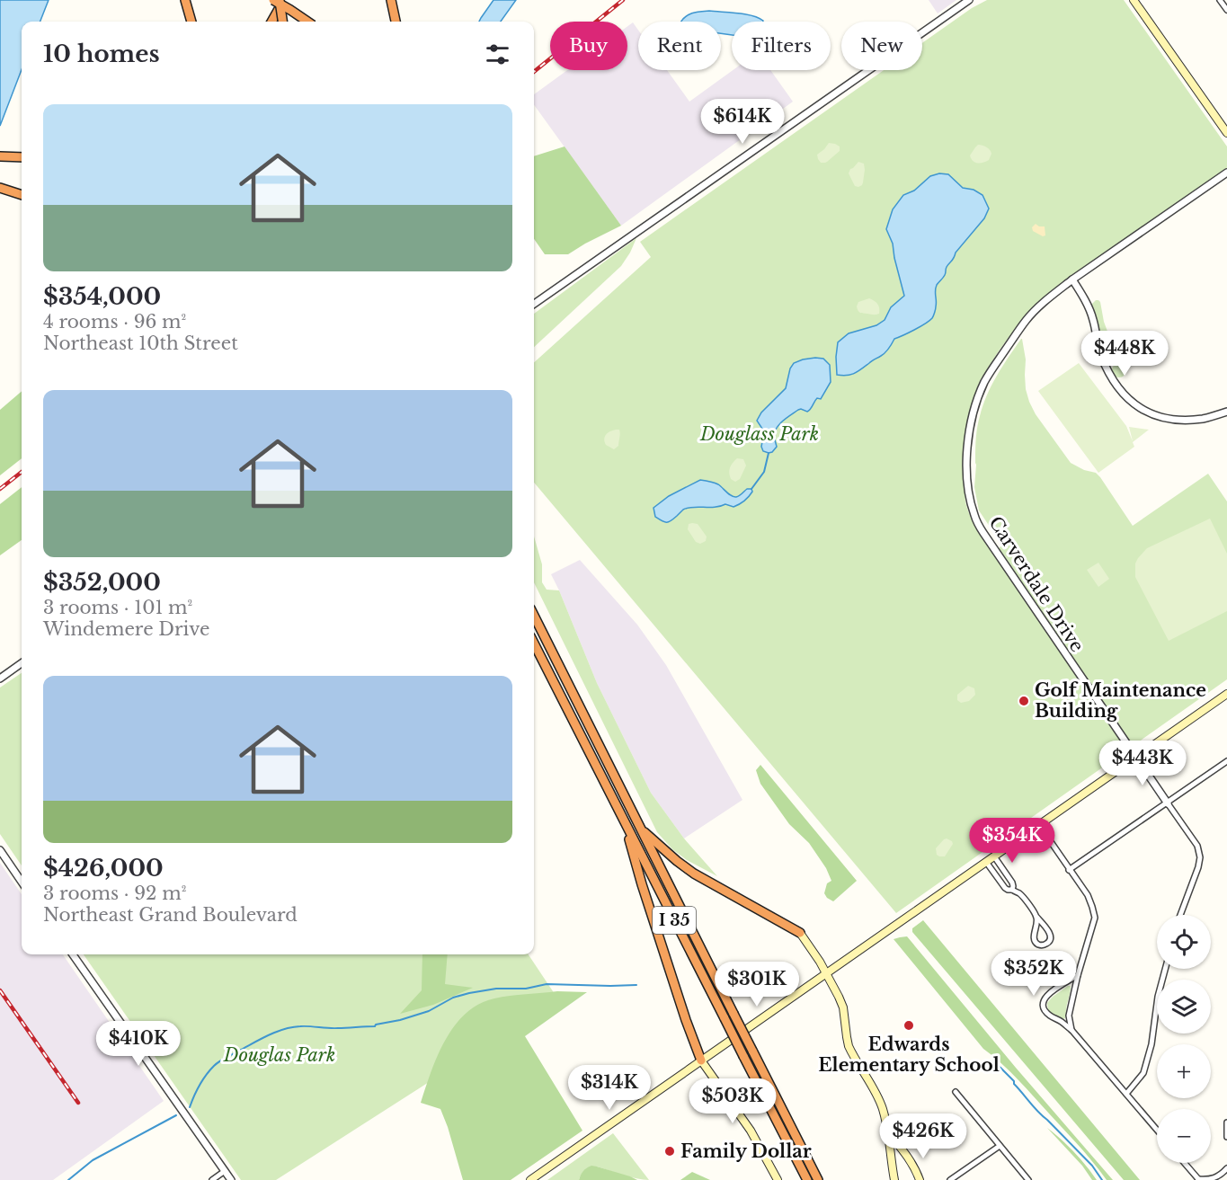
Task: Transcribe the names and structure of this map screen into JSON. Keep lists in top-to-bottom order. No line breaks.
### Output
{"streets":{"highway":["I 35"],"street":["Carverdale Drive"]},"parks":["Douglass Park","Douglas Park"],"places":["Golf Maintenance Building","Edwards Elementary School","Family Dollar"],"page":{"chip":["Buy","Rent","Filters","New"],"heading":"10 homes","list":[{"name":"$354,000","note":"4 rooms · 96 m² · Northeast 10th Street"},{"name":"$352,000","note":"3 rooms · 101 m² · Windemere Drive"},{"name":"$426,000","note":"3 rooms · 92 m² · Northeast Grand Boulevard"}],"price":["$614K","$448K","$443K","$354K","$352K","$301K","$410K","$314K","$503K","$426K"],"map_buttons":["+","−"]}}
